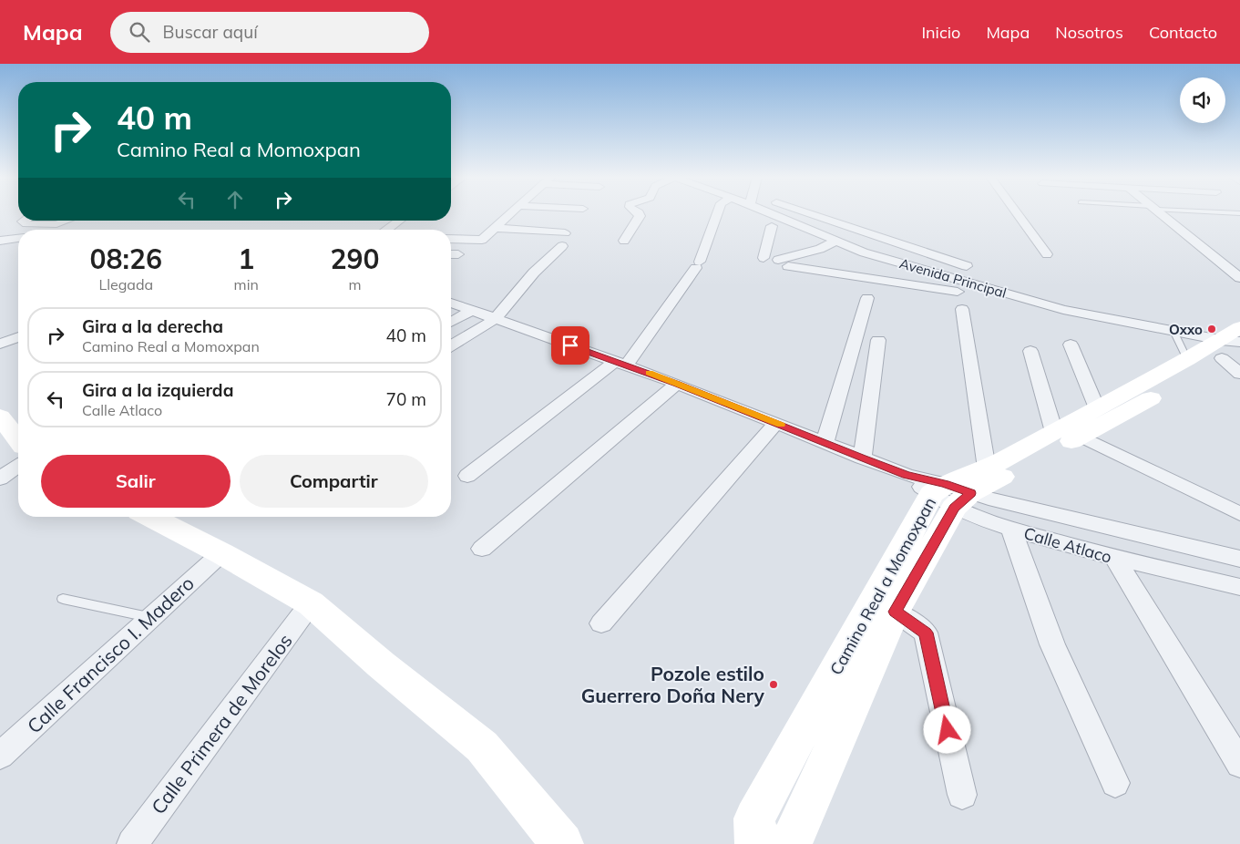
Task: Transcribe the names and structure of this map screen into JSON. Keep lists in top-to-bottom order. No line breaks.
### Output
{"streets":{"street":["Avenida Principal","Calle Atlaco","Camino Real a Momoxpan","Calle Francisco I. Madero","Calle Primera de Morelos"]},"crossings":[["Avenida Principal","Camino Real a Momoxpan"],["Calle Atlaco","Camino Real a Momoxpan"]],"places":["Oxxo","Pozole estilo Guerrero Doña Nery"],"page":{"header":"Mapa","search":"Buscar aquí","nav":["Inicio","Mapa","Nosotros","Contacto"],"turn":["40 m","Camino Real a Momoxpan"],"eta":["08:26","Llegada","1","min","290","m"],"list":[{"name":"Gira a la derecha","note":"Camino Real a Momoxpan","value":"40 m"},{"name":"Gira a la izquierda","note":"Calle Atlaco","value":"70 m"}],"buttons":["Salir","Compartir"]}}
